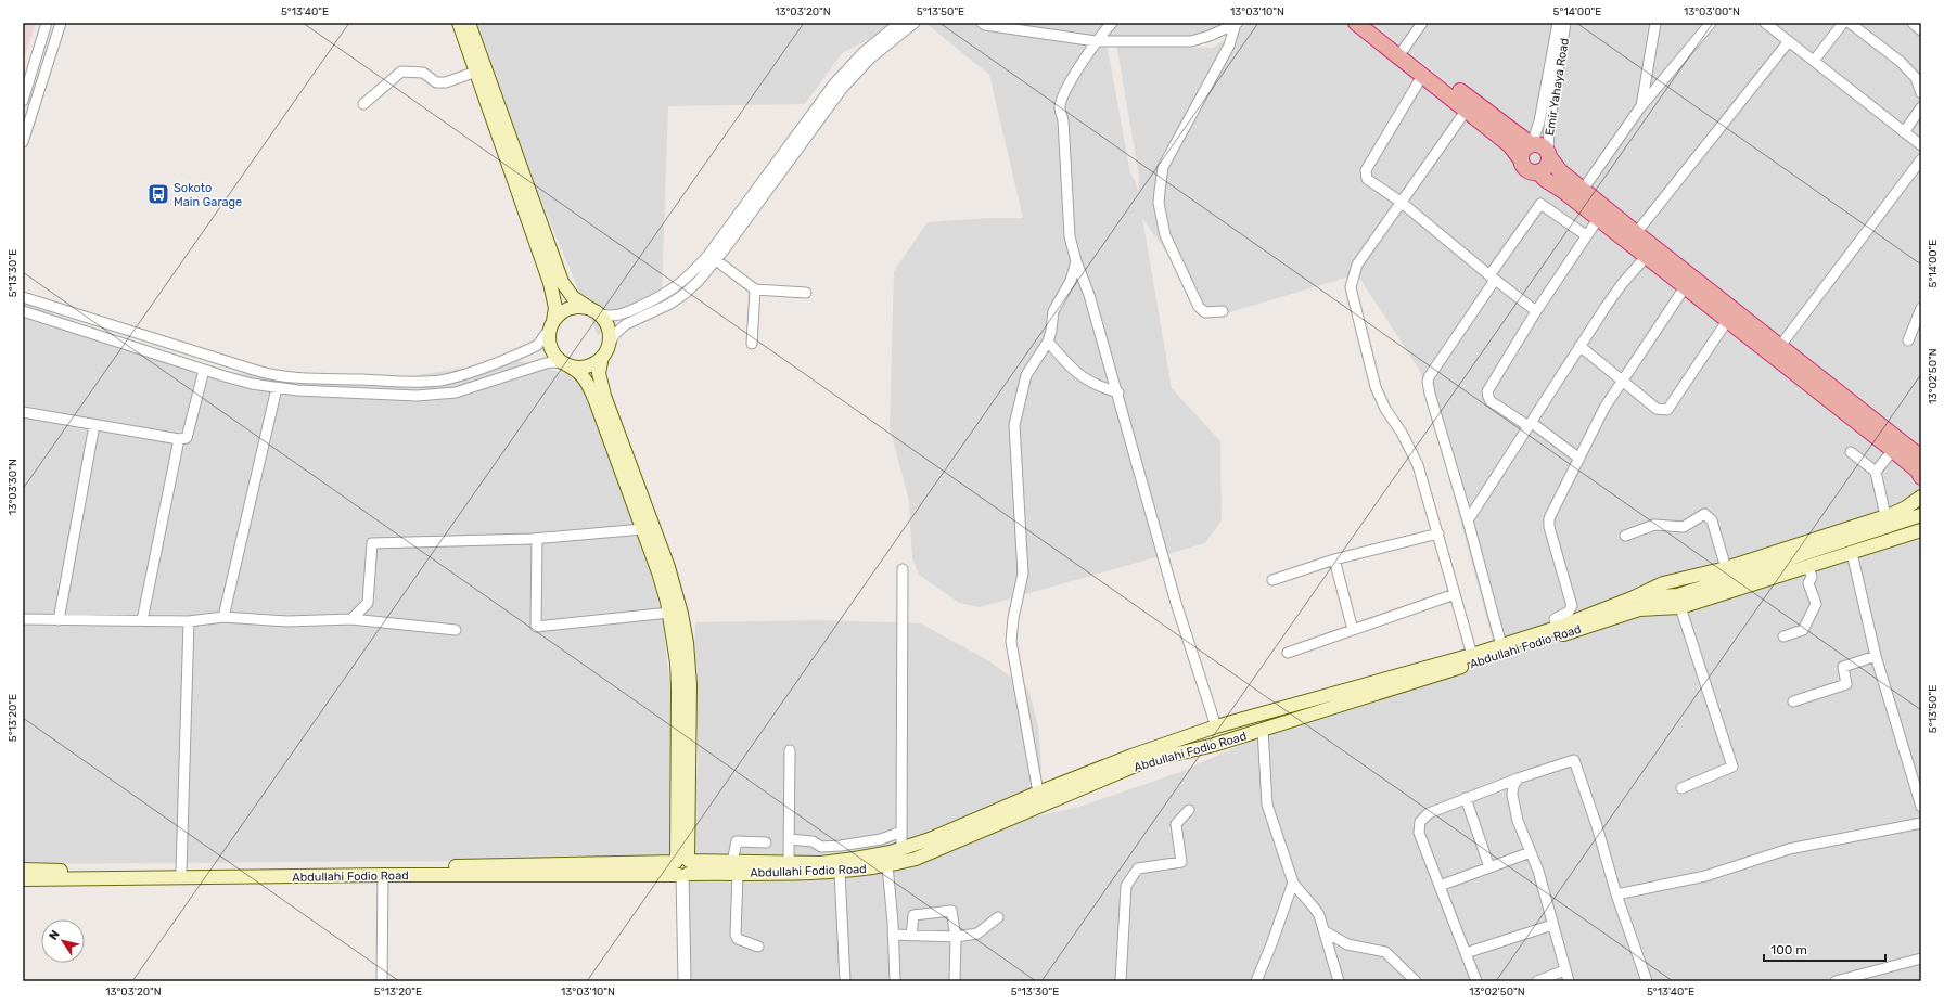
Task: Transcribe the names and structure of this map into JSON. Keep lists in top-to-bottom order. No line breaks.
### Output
{"streets":{"main road":["Abdullahi Fodio Road"],"street":["Emir Yahaya Road"]},"places":{"bus stop":["Sokoto Main Garage"]},"scale_bar":"100 m","north":"top left","coordinates":["5°13'40\"E","13°03'20\"N","5°13'50\"E","13°03'10\"N","5°14'00\"E","13°03'00\"N","5°13'30\"E","13°02'50\"N","13°03'30\"N","5°13'20\"E"]}
